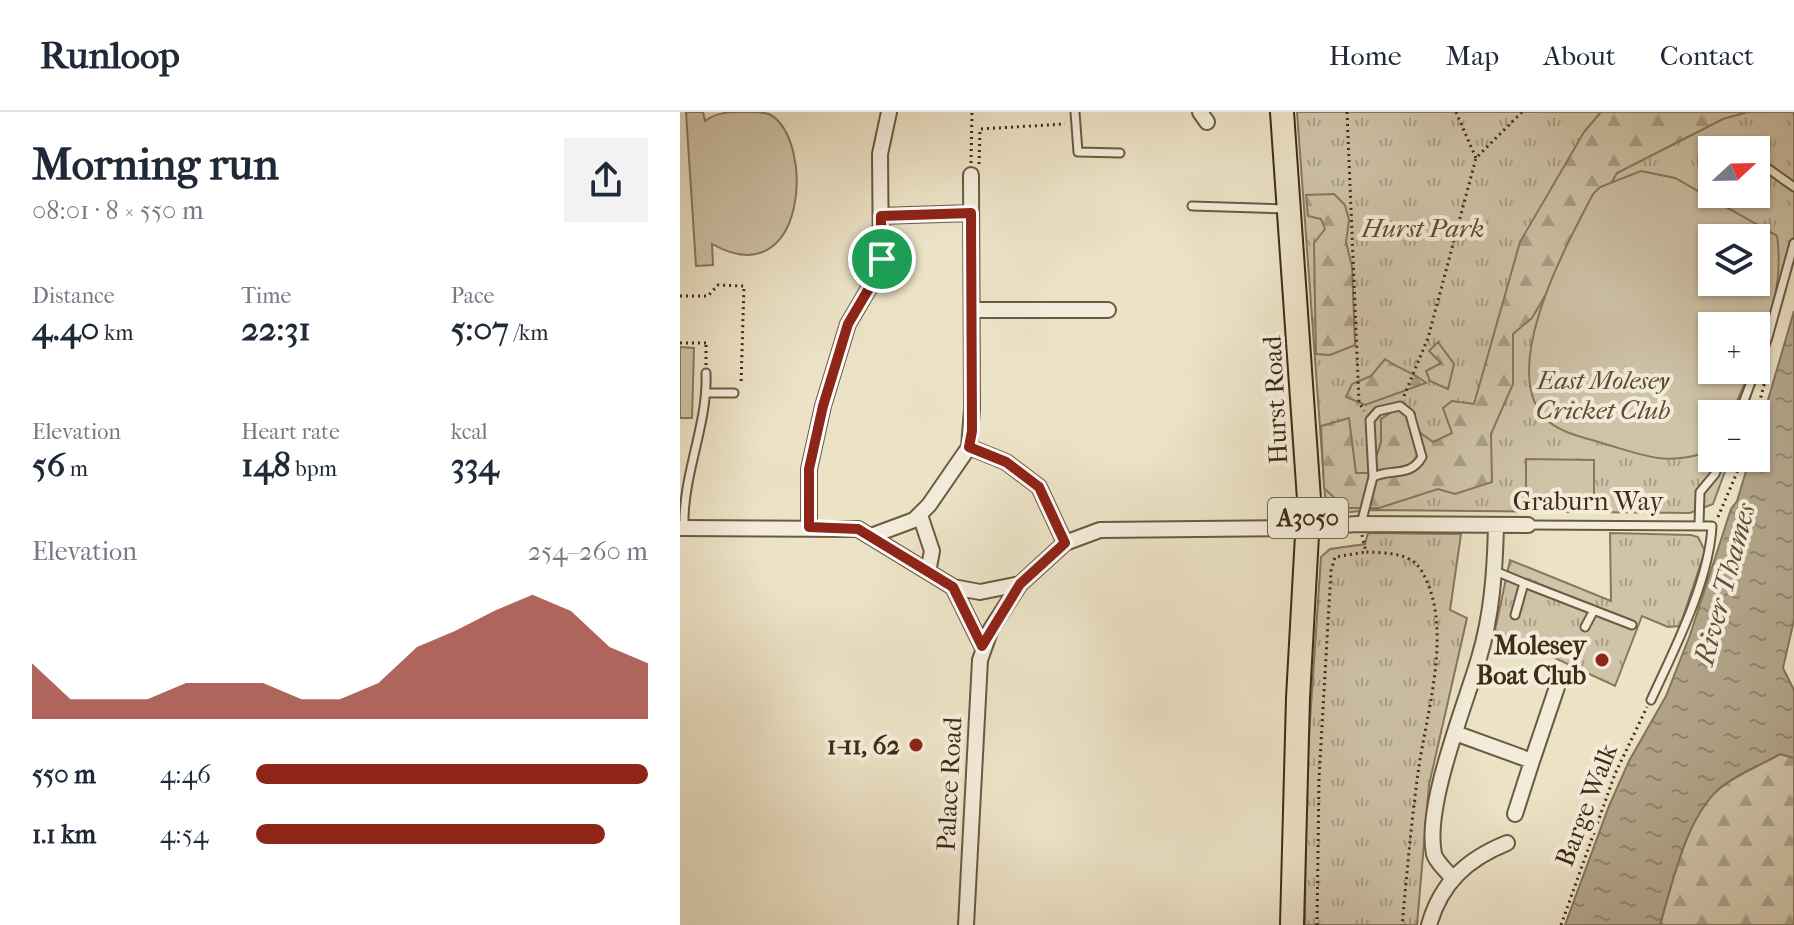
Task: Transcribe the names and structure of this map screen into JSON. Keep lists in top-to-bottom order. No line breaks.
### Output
{"streets":{"main road":["Hurst Road","A3050"],"street":["Graburn Way","Palace Road"],"path":["Barge Walk"]},"water":["River Thames"],"parks":["Hurst Park","East Molesey Cricket Club"],"places":["Molesey Boat Club","1-11, 62"],"north":"right","page":{"header":"Runloop","nav":["Home","Map","About","Contact"],"heading":["Morning run","08:01 · 8 × 550 m"],"map_buttons":["+","−"],"stats":[["Distance","4.40 km"],["Time","22:31"],["Pace","5:07 /km"],["Elevation","56 m"],["Heart rate","148 bpm"],["kcal","334"]],"chart":["Elevation","254–260 m"],"list":[{"name":"550 m","note":"4:46"},{"name":"1.1 km","note":"4:54"}]}}
